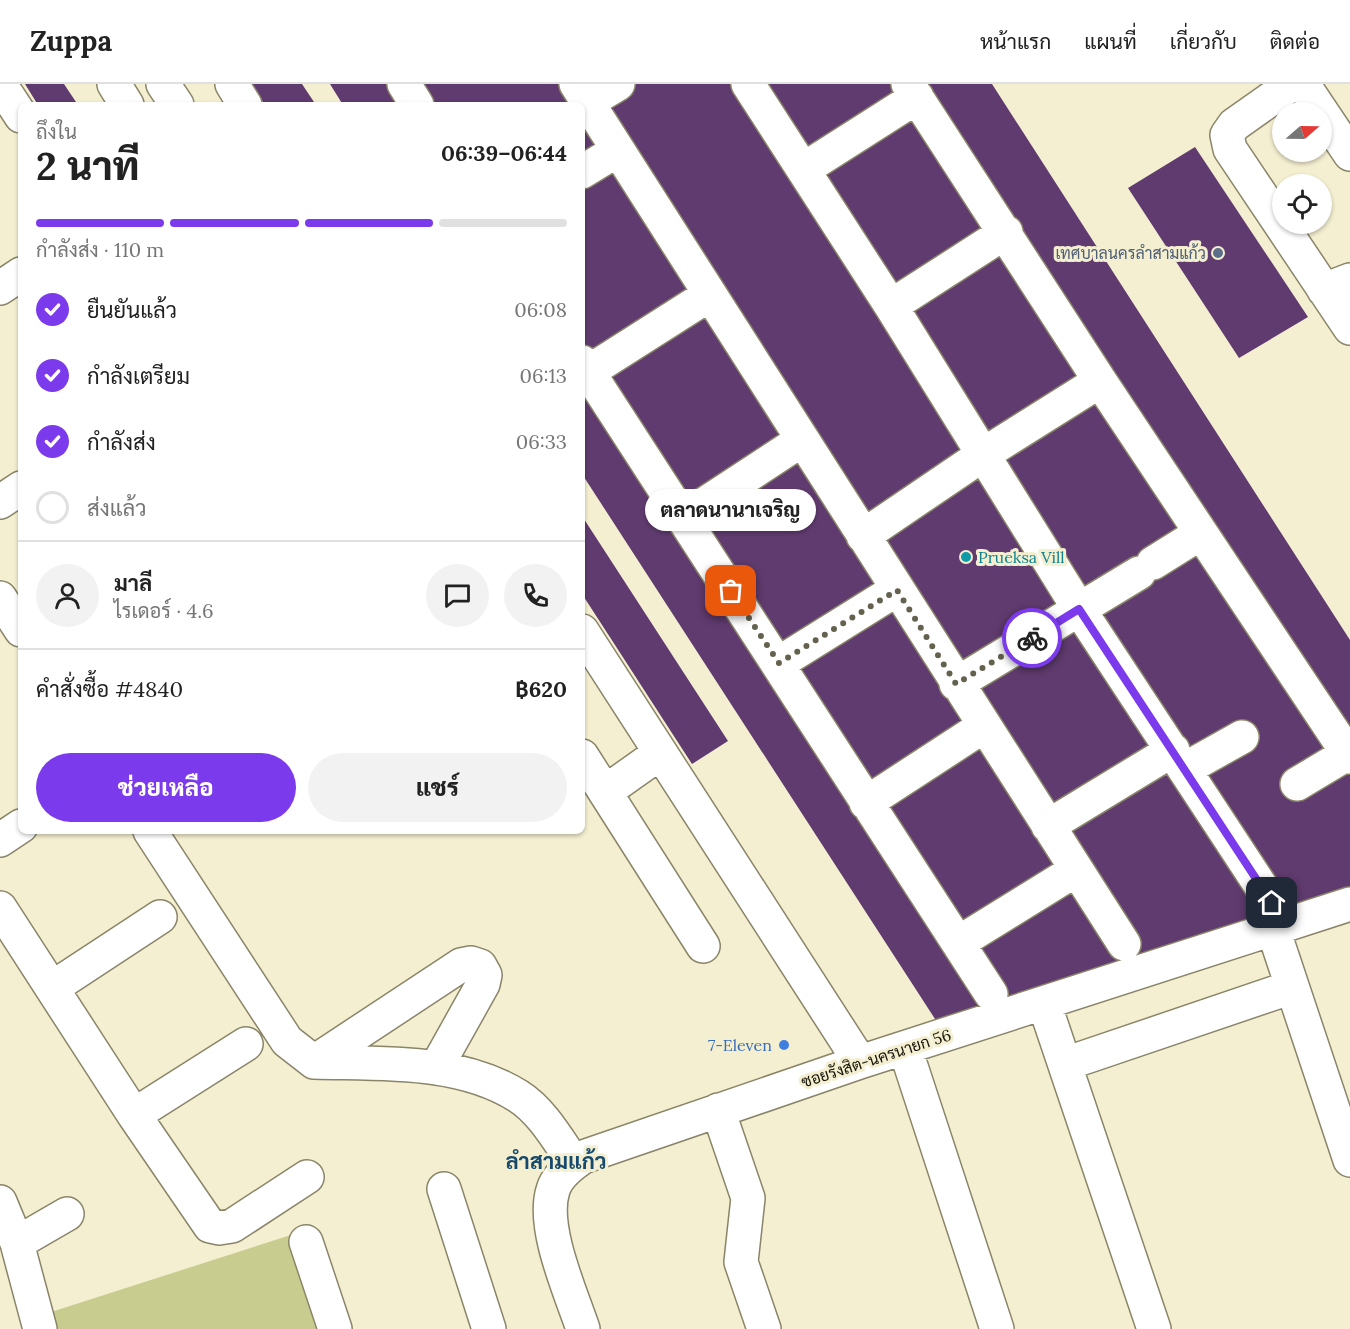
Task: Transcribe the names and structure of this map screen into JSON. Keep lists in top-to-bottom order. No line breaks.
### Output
{"streets":{"street":["ซอยรังสิต-นครนายก 56"]},"districts":["ลำสามแก้ว"],"places":["เทศบาลนครลำสามแก้ว","Prueksa Vill","ตลาดนานาเจริญ","7-Eleven"],"north":"right","page":{"header":"Zuppa","nav":["หน้าแรก","แผนที่","เกี่ยวกับ","ติดต่อ"],"heading":["2 นาที","ถึงใน","06:39–06:44"],"panel":["มาลี","ไรเดอร์ · 4.6","คำสั่งซื้อ #4840","฿620"],"bar":"กำลังส่ง · 110 m","list":[["ยืนยันแล้ว","06:08"],["กำลังเตรียม","06:13"],["กำลังส่ง","06:33"],"ส่งแล้ว"],"bubble":"ตลาดนานาเจริญ","buttons":["ช่วยเหลือ","แชร์"]}}
